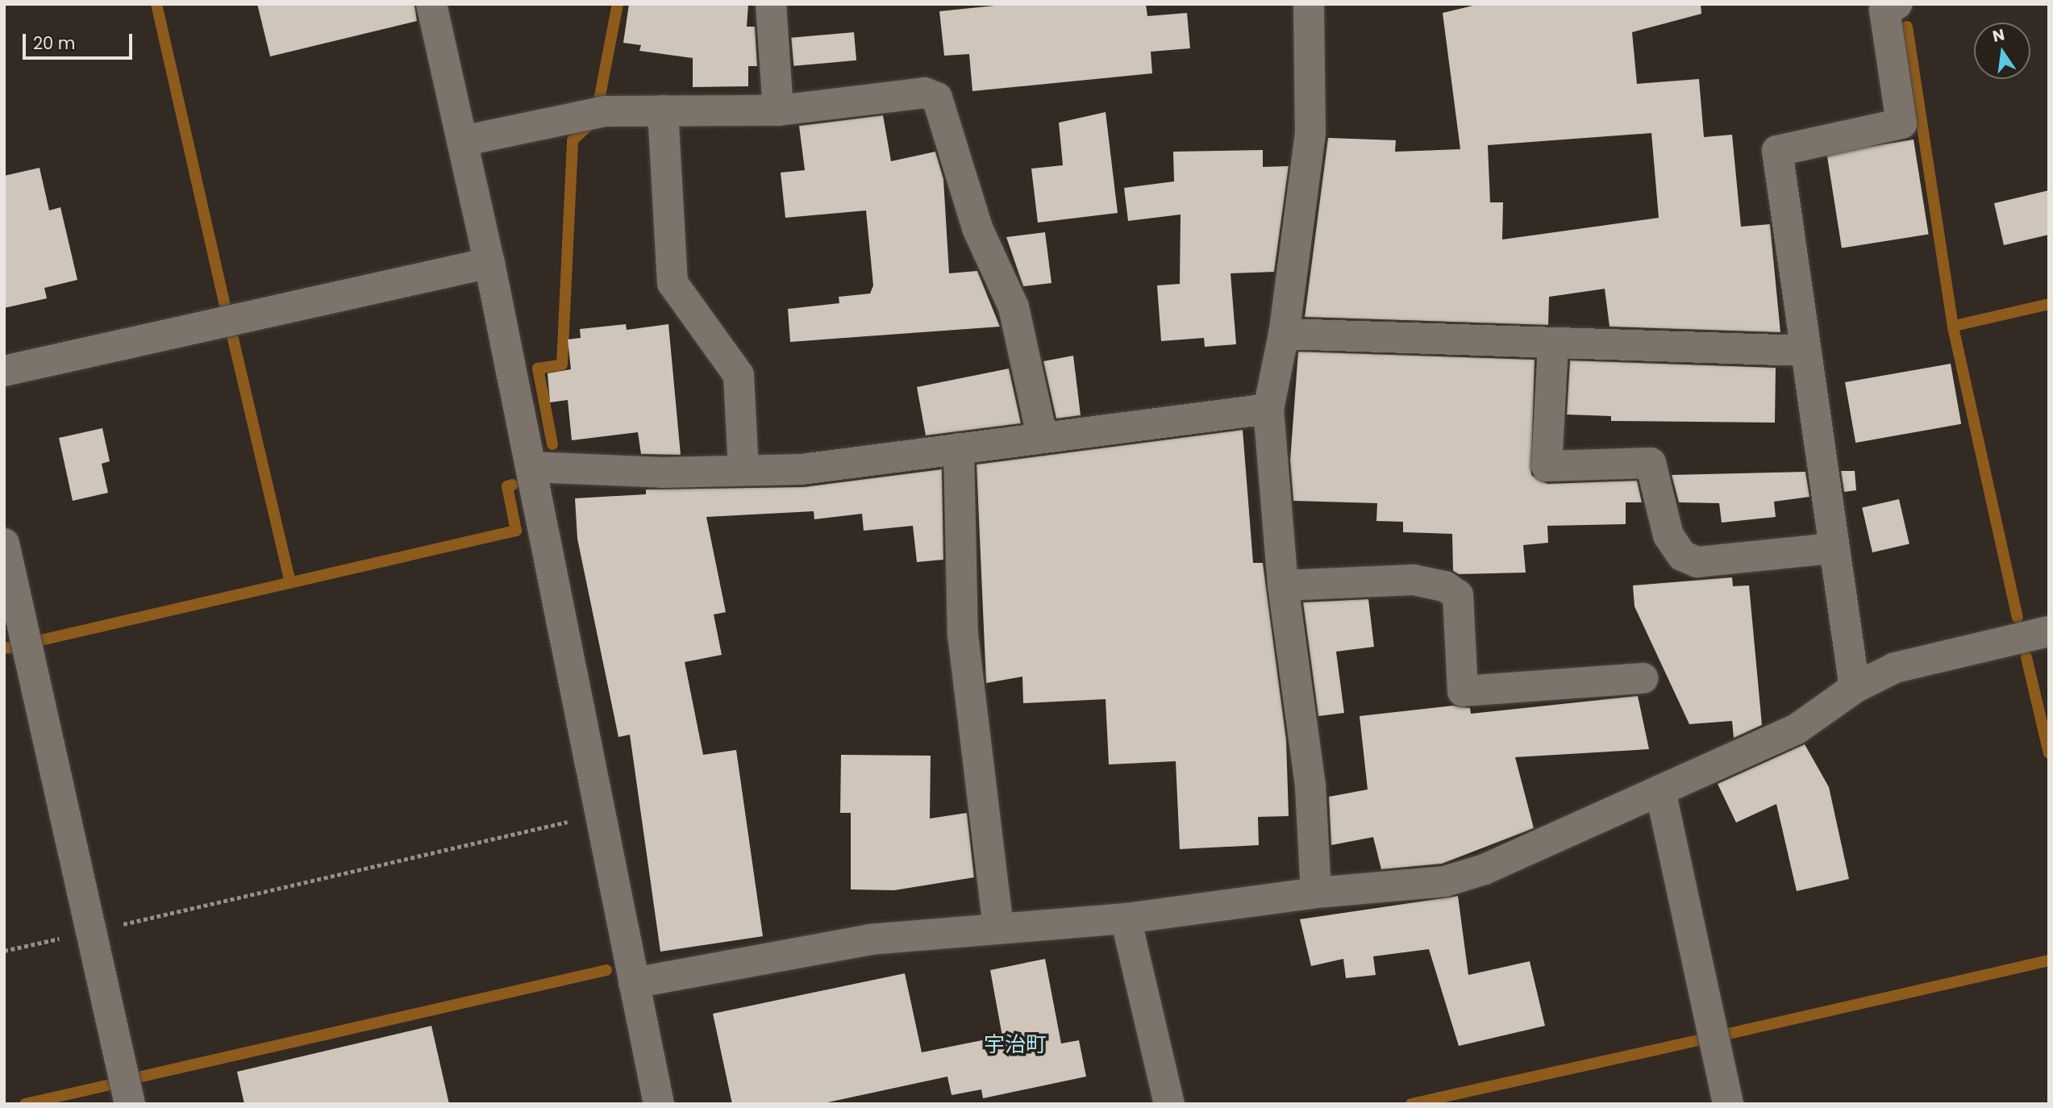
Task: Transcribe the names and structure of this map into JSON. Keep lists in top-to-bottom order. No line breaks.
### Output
{"districts":["宇治町"],"scale_bar":"20 m","north":"top"}
